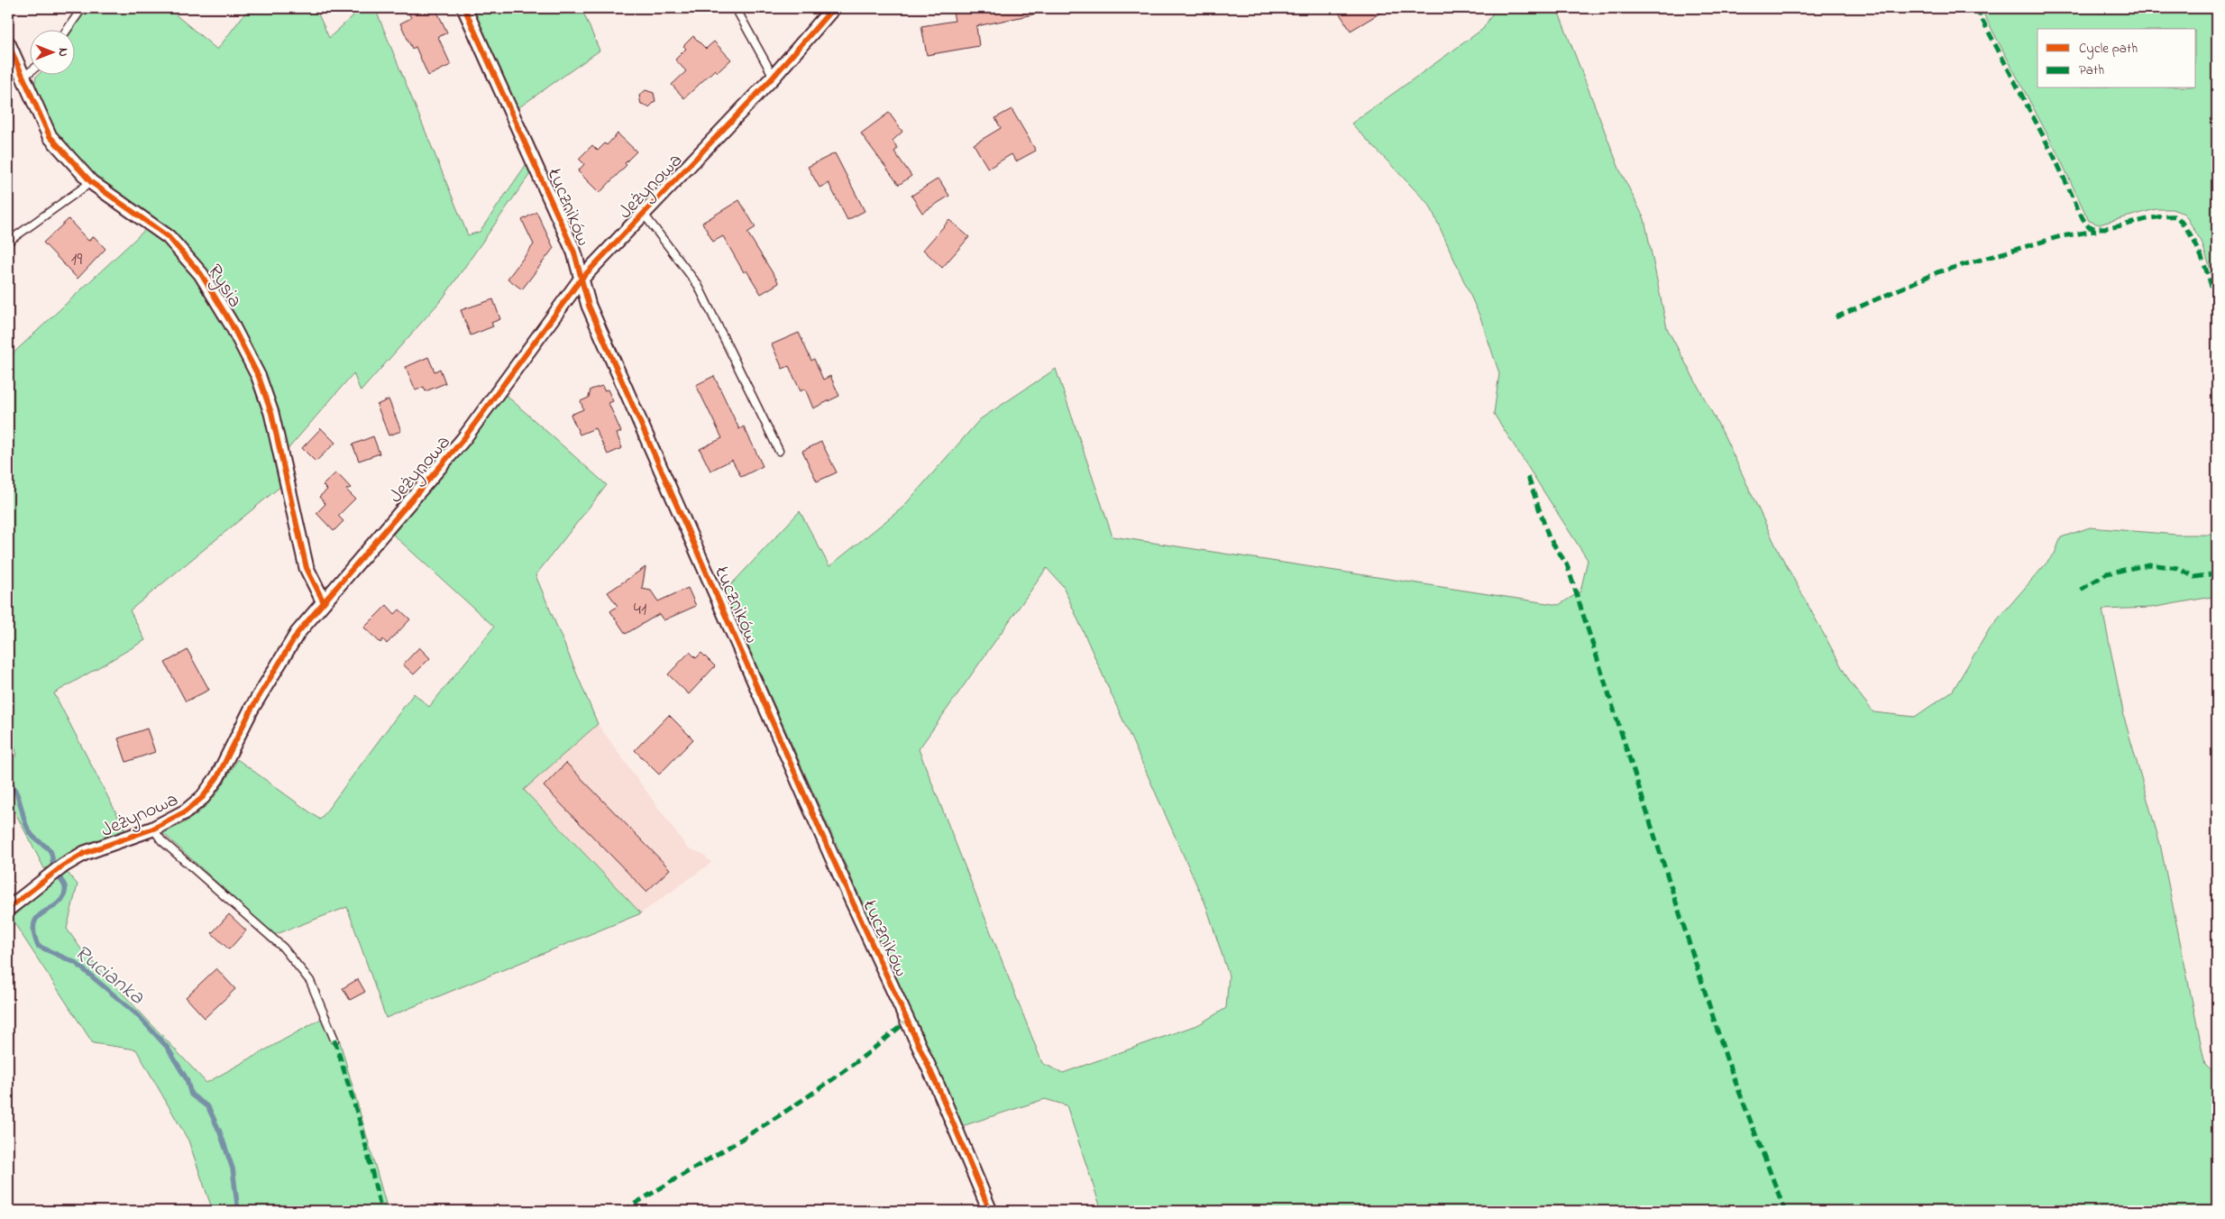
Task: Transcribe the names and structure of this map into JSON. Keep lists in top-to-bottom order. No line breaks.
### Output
{"streets":{"street":["Jeżynowa","Łuczników","Rysia"]},"crossings":[["Jeżynowa","Łuczników"],["Jeżynowa","Rysia"]],"water":["Rucianka"],"house_numbers":["19","41"],"legend":["Cycle path","Path"],"north":"right"}
